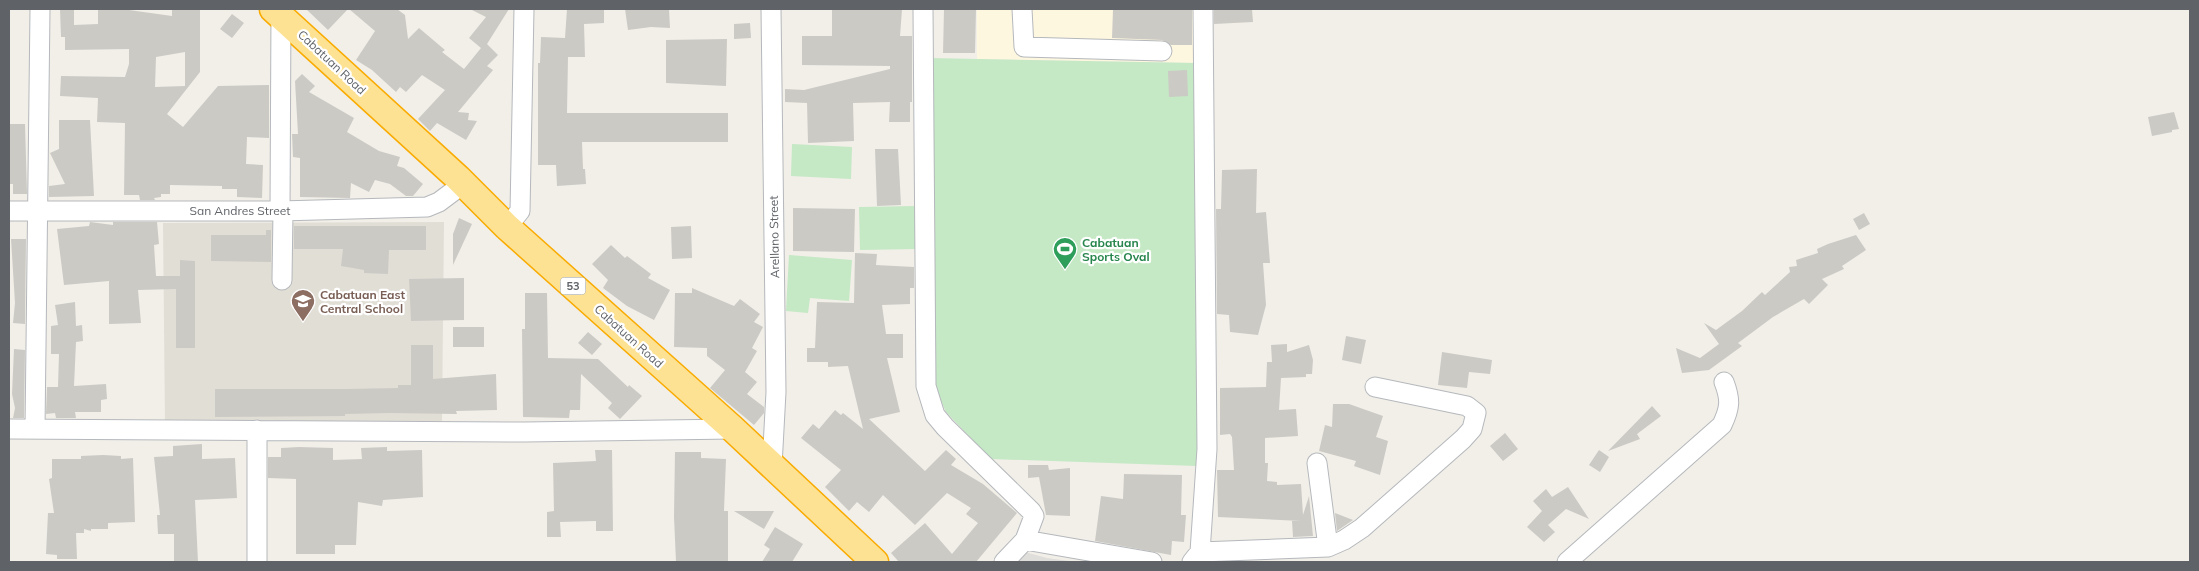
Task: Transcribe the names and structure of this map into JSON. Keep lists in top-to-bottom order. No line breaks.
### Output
{"streets":{"highway":["Cabatuan Road","53"],"street":["San Andres Street","Arellano Street"]},"crossings":[["Cabatuan Road","San Andres Street"],["Cabatuan Road","Arellano Street"]],"places":{"sports":["Cabatuan Sports Oval"],"school or university":["Cabatuan East Central School"]}}
